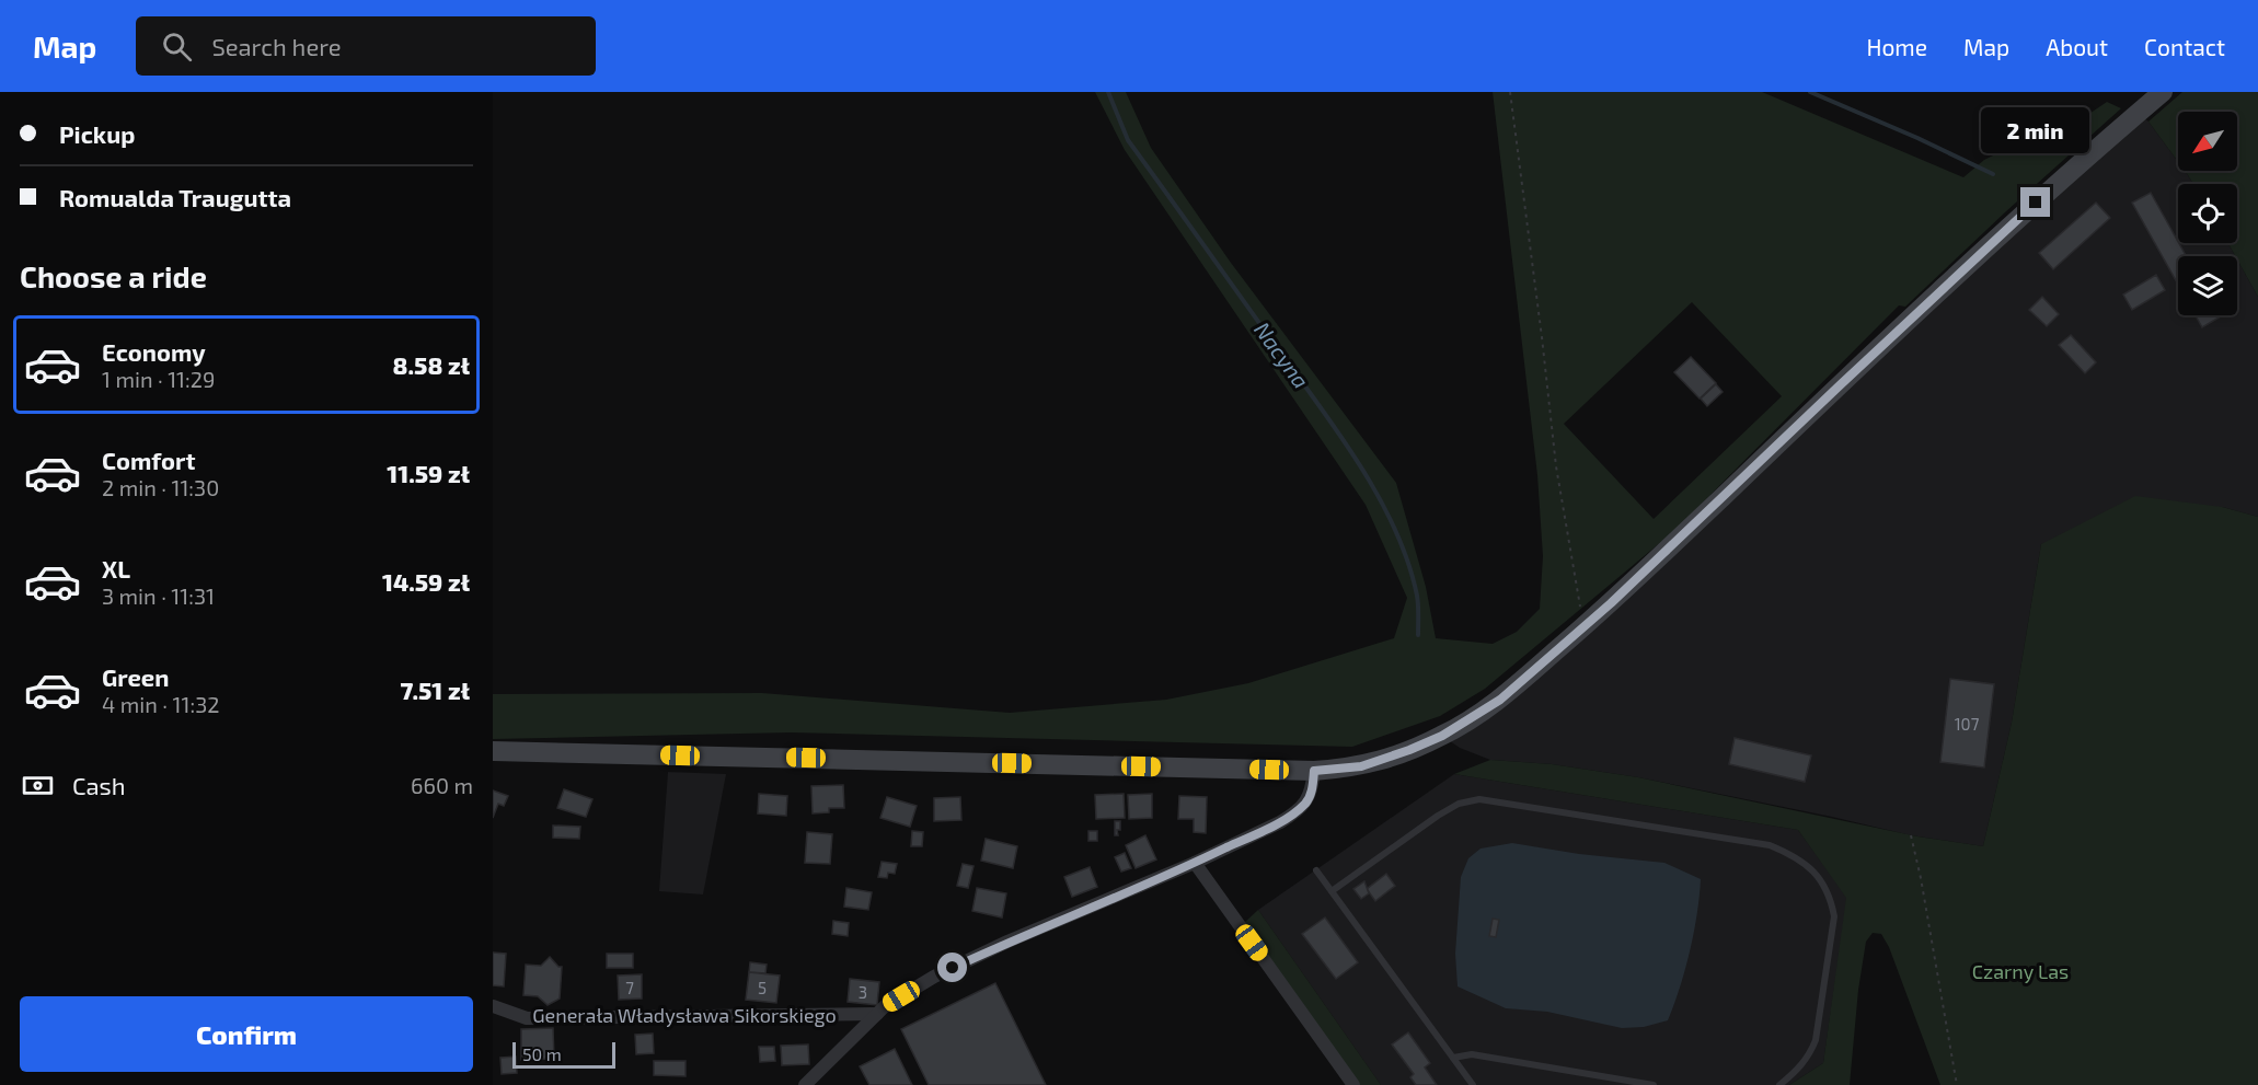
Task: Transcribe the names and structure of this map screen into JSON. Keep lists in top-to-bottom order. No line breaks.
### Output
{"streets":{"street":["Generała Władysława Sikorskiego"]},"water":["Nacyna"],"parks":["Czarny Las"],"house_numbers":["107","7","5","3"],"scale_bar":"50 m","north":"bottom left","page":{"header":"Map","search":"Search here","nav":["Home","Map","About","Contact"],"banner":["Pickup","Romualda Traugutta"],"bubble":"2 min","heading":"Choose a ride","list":[{"name":"Economy","note":"1 min · 11:29","value":"8.58 zł"},{"name":"Comfort","note":"2 min · 11:30","value":"11.59 zł"},{"name":"XL","note":"3 min · 11:31","value":"14.59 zł"},{"name":"Green","note":"4 min · 11:32","value":"7.51 zł"}],"pay":["Cash","660 m"],"buttons":"Confirm","scale":"50 m"}}
